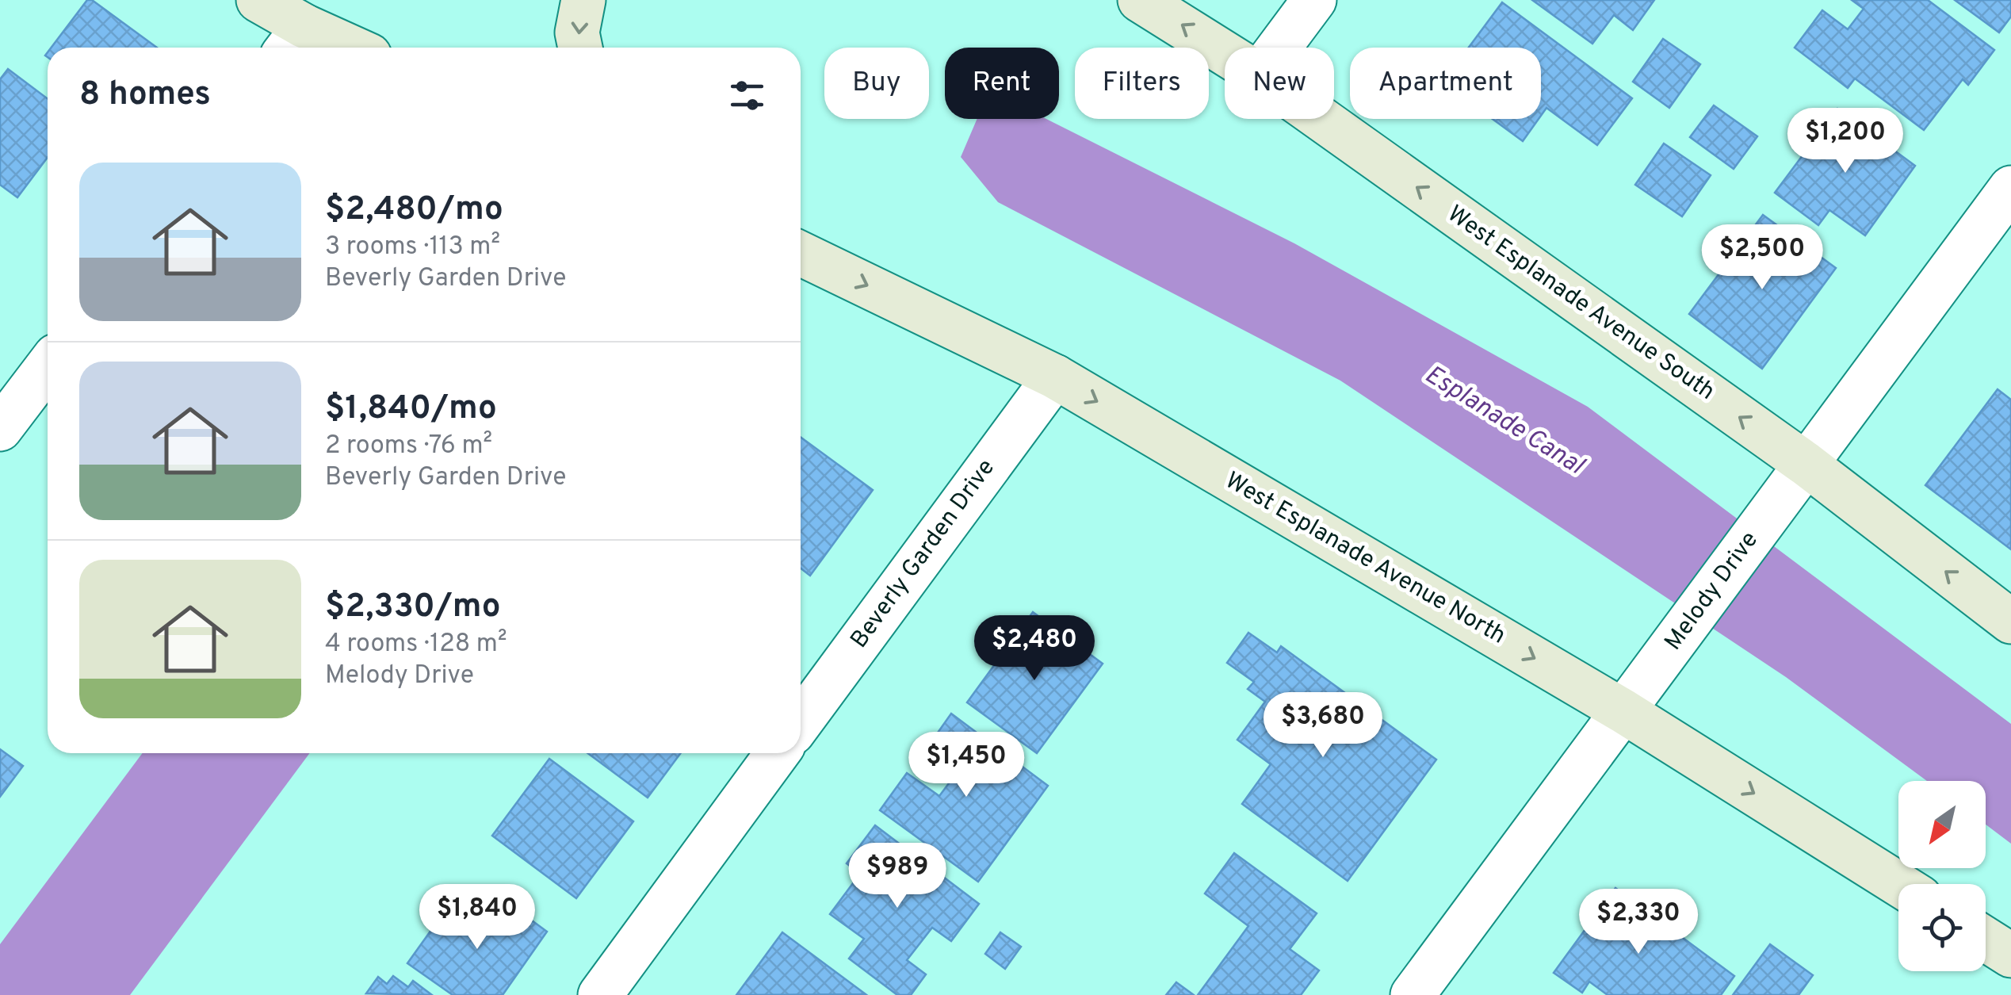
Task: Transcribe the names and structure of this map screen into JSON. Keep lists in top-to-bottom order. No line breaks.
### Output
{"streets":{"main road":["West Esplanade Avenue South","West Esplanade Avenue North"],"street":["Beverly Garden Drive","Melody Drive"]},"crossings":[["West Esplanade Avenue South","Melody Drive"],["Beverly Garden Drive","West Esplanade Avenue North"],["West Esplanade Avenue North","Melody Drive"]],"one_way":["West Esplanade Avenue South","West Esplanade Avenue North"],"water":["Esplanade Canal"],"north":"bottom left","page":{"chip":["Buy","Rent","Filters","New","Apartment"],"heading":"8 homes","price":["$1,200","$2,500","$2,480","$3,680","$1,450","$989","$1,840","$2,330"],"list":[{"name":"$2,480/mo","note":"3 rooms · 113 m² · Beverly Garden Drive"},{"name":"$1,840/mo","note":"2 rooms · 76 m² · Beverly Garden Drive"},{"name":"$2,330/mo","note":"4 rooms · 128 m² · Melody Drive"}]}}
